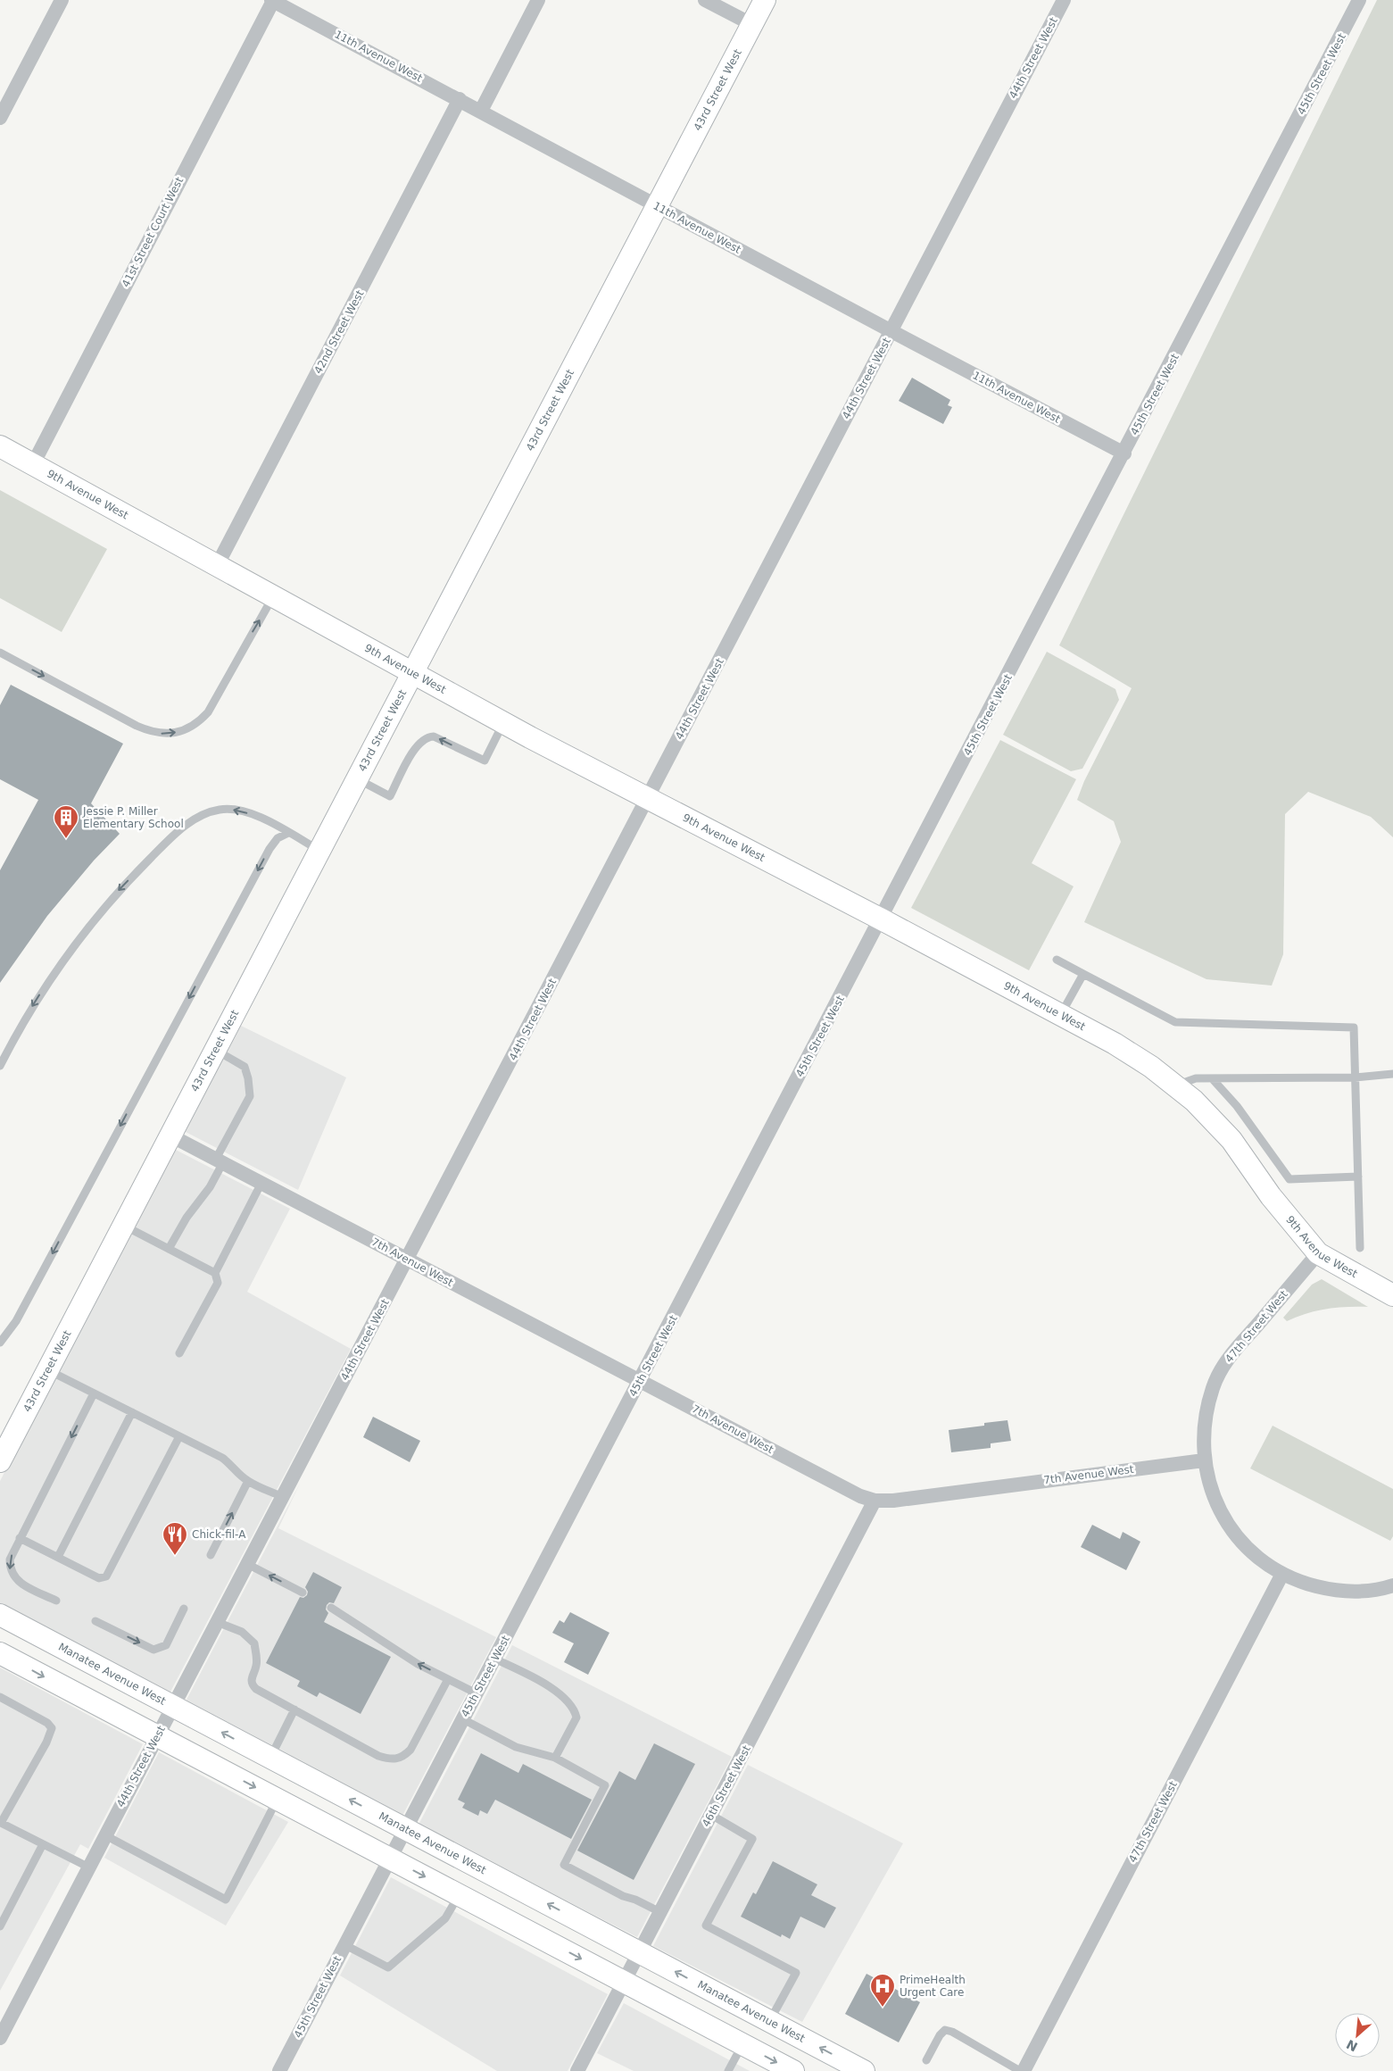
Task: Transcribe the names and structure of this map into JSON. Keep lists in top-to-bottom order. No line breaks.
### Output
{"streets":{"street":["11th Avenue West","44th Street West","45th Street West","43rd Street West","41st Street Court West","42nd Street West","9th Avenue West","7th Avenue West","47th Street West","Manatee Avenue West","46th Street West"]},"crossings":[["11th Avenue West","44th Street West"],["11th Avenue West","45th Street West"],["11th Avenue West","43rd Street West"],["11th Avenue West","41st Street Court West"],["11th Avenue West","42nd Street West"],["44th Street West","9th Avenue West"],["44th Street West","7th Avenue West"],["44th Street West","Manatee Avenue West"],["45th Street West","9th Avenue West"],["45th Street West","7th Avenue West"],["45th Street West","Manatee Avenue West"],["43rd Street West","9th Avenue West"],["43rd Street West","7th Avenue West"],["41st Street Court West","9th Avenue West"],["42nd Street West","9th Avenue West"],["9th Avenue West","47th Street West"],["7th Avenue West","47th Street West"],["7th Avenue West","46th Street West"],["Manatee Avenue West","46th Street West"]],"places":{"building":["Jessie P. Miller Elementary School"],"restaurant":["Chick-fil-A"],"hospital":["PrimeHealth Urgent Care"]},"north":"bottom left"}
